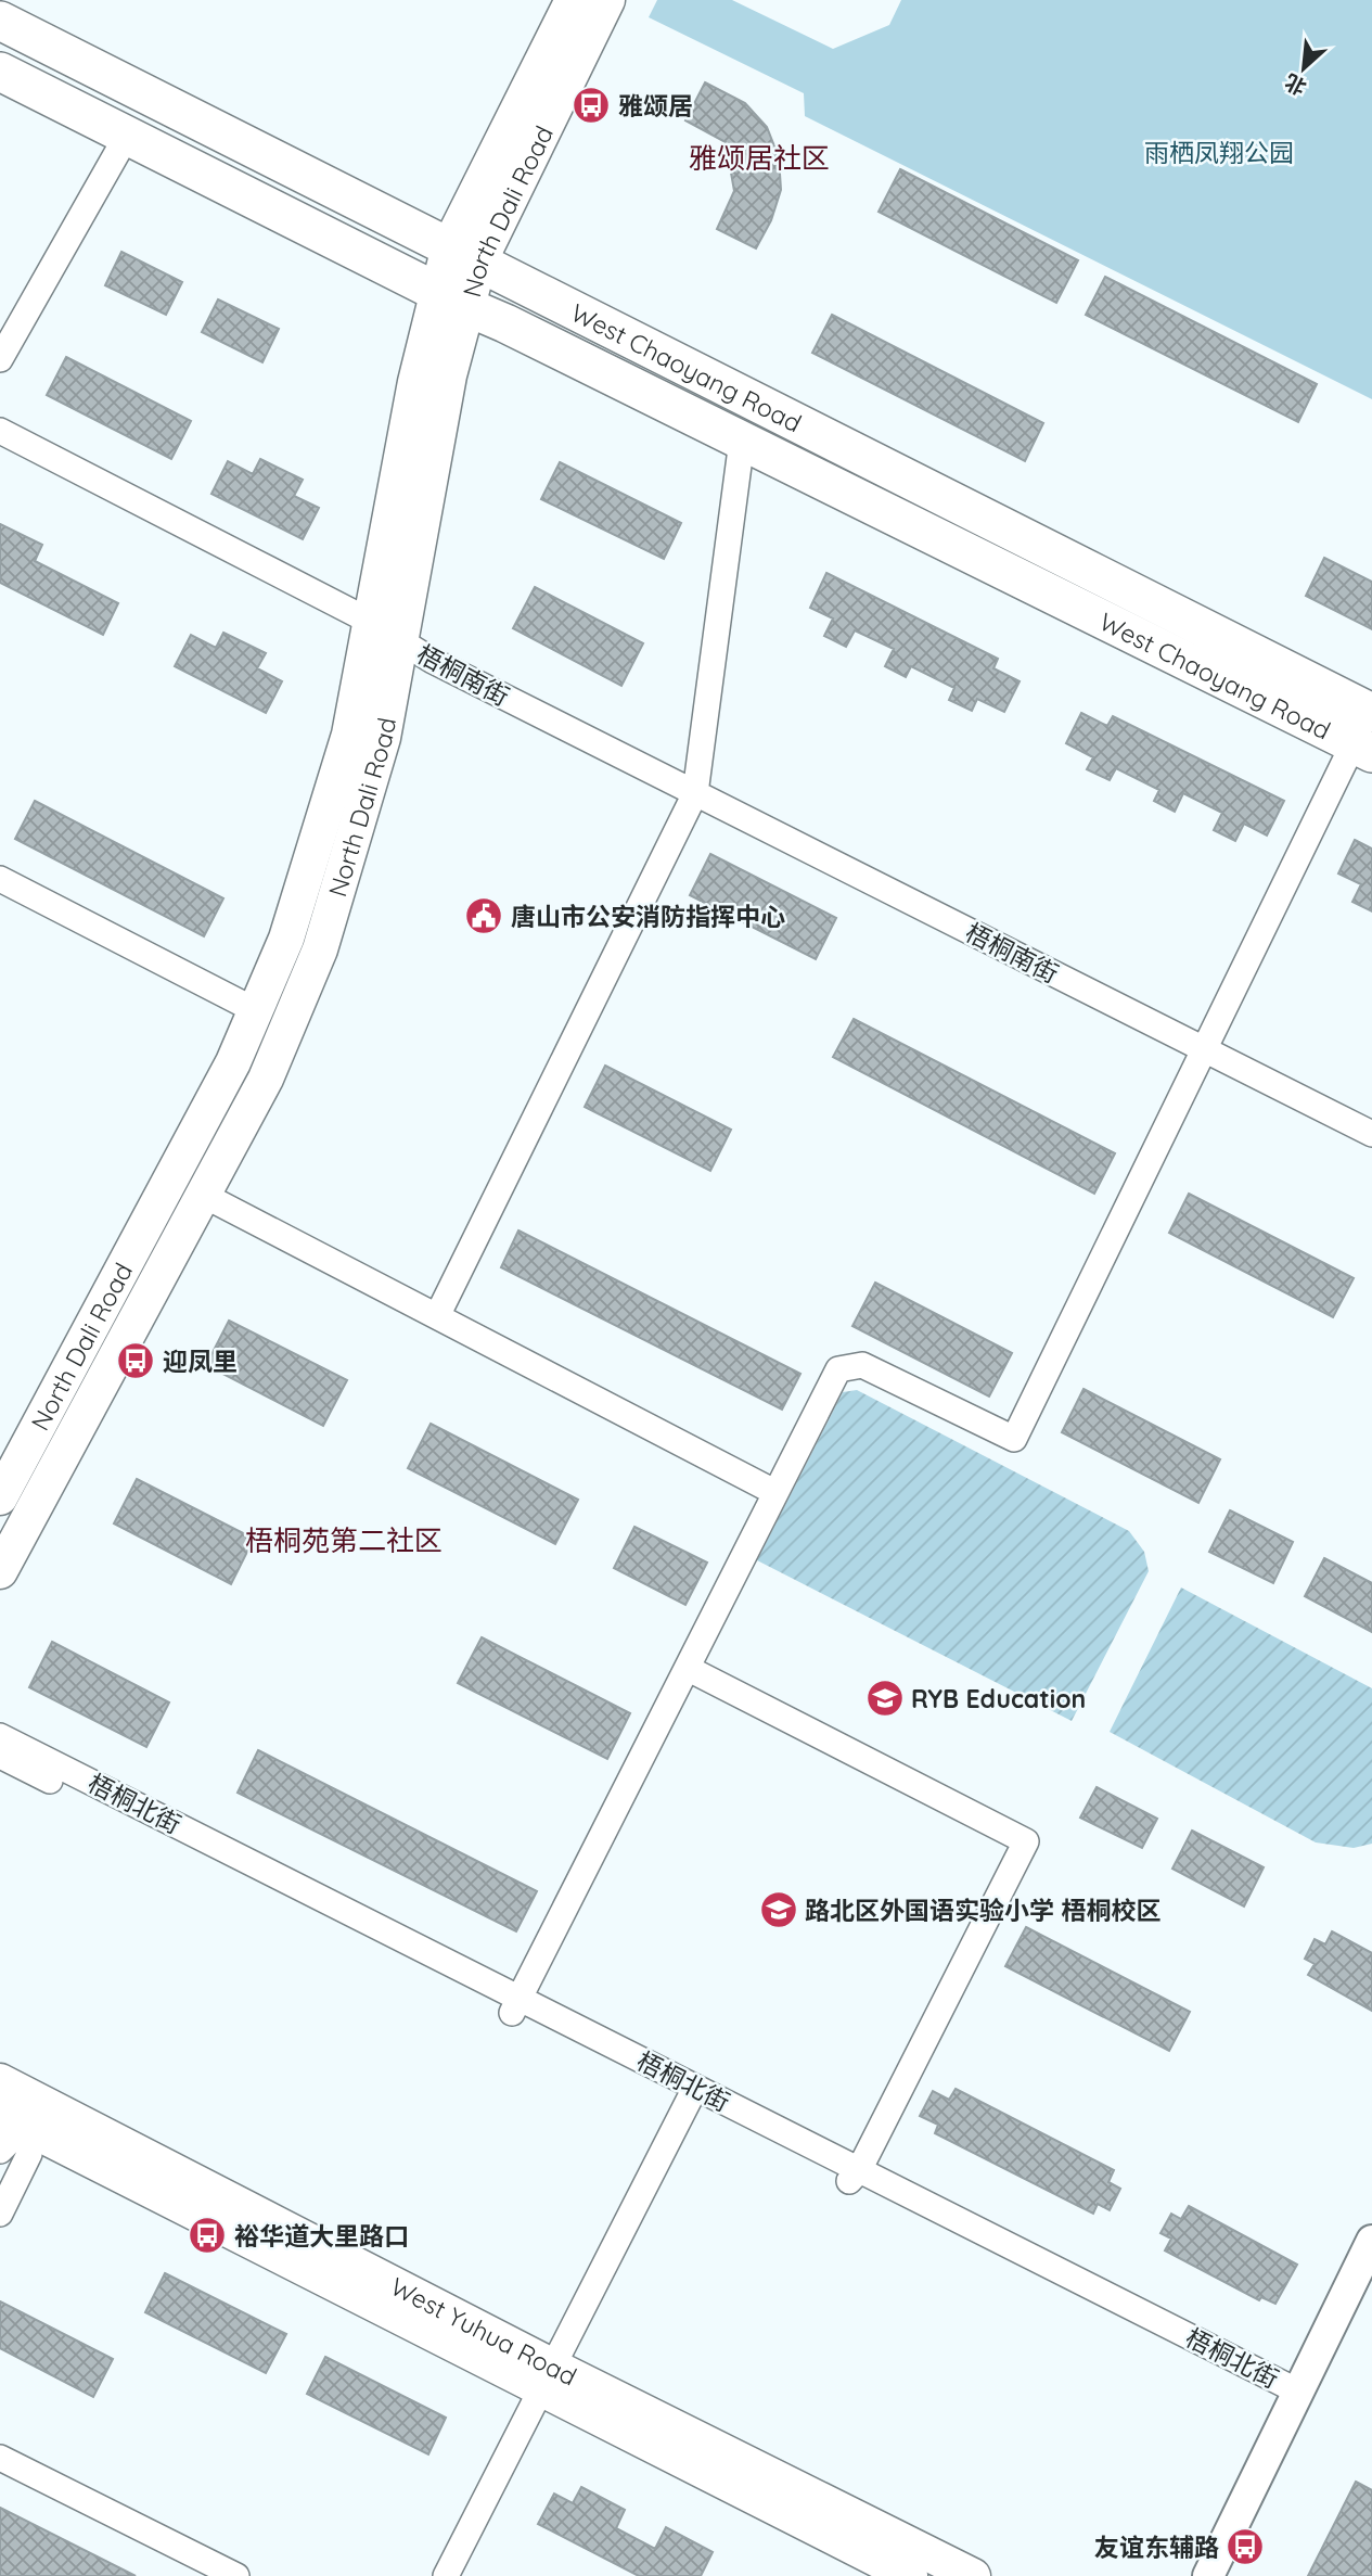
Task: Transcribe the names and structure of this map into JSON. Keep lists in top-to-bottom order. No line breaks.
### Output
{"streets":{"main road":["North Dali Road","West Chaoyang Road","West Yuhua Road"],"street":["梧桐南街","梧桐北街"]},"crossings":[["North Dali Road","West Chaoyang Road"],["North Dali Road","梧桐南街"]],"districts":["雅颂居社区","梧桐苑第二社区"],"parks":["雨栖凤翔公园"],"places":{"bus stop":["雅颂居","迎凤里","裕华道大里路口","友谊东辅路"],"public building":["唐山市公安消防指挥中心"],"school or university":["RYB Education","路北区外国语实验小学 梧桐校区"]},"north":"bottom left"}
